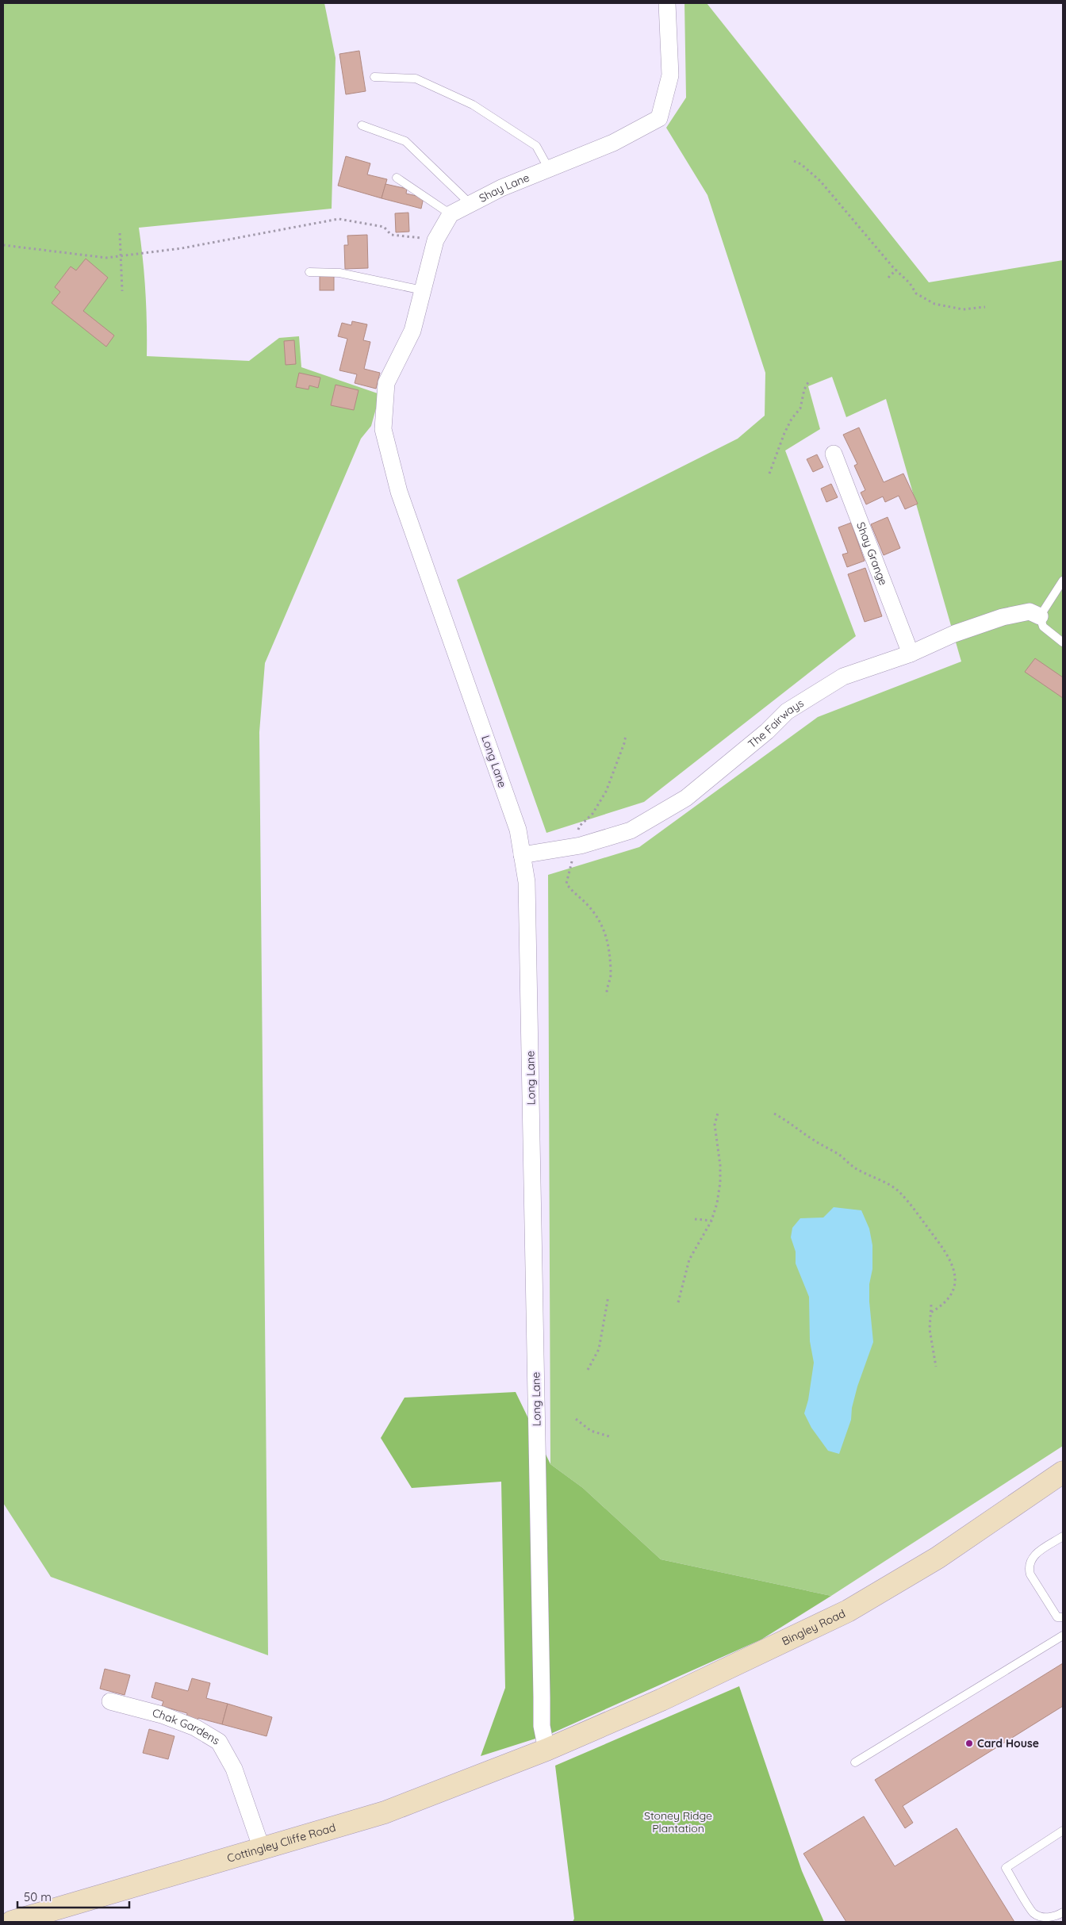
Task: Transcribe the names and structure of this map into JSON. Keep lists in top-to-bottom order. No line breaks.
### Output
{"streets":{"main road":["Bingley Road","Cottingley Cliffe Road"],"street":["Shay Lane","Shay Grange","The Fairways","Long Lane","Chak Gardens"]},"crossings":[["Shay Grange","The Fairways"],["The Fairways","Long Lane"],["Long Lane","Bingley Road"],["Long Lane","Cottingley Cliffe Road"],["Bingley Road","Cottingley Cliffe Road"],["Chak Gardens","Cottingley Cliffe Road"]],"parks":["Stoney Ridge Plantation"],"places":["Card House"],"scale_bar":"50 m"}
